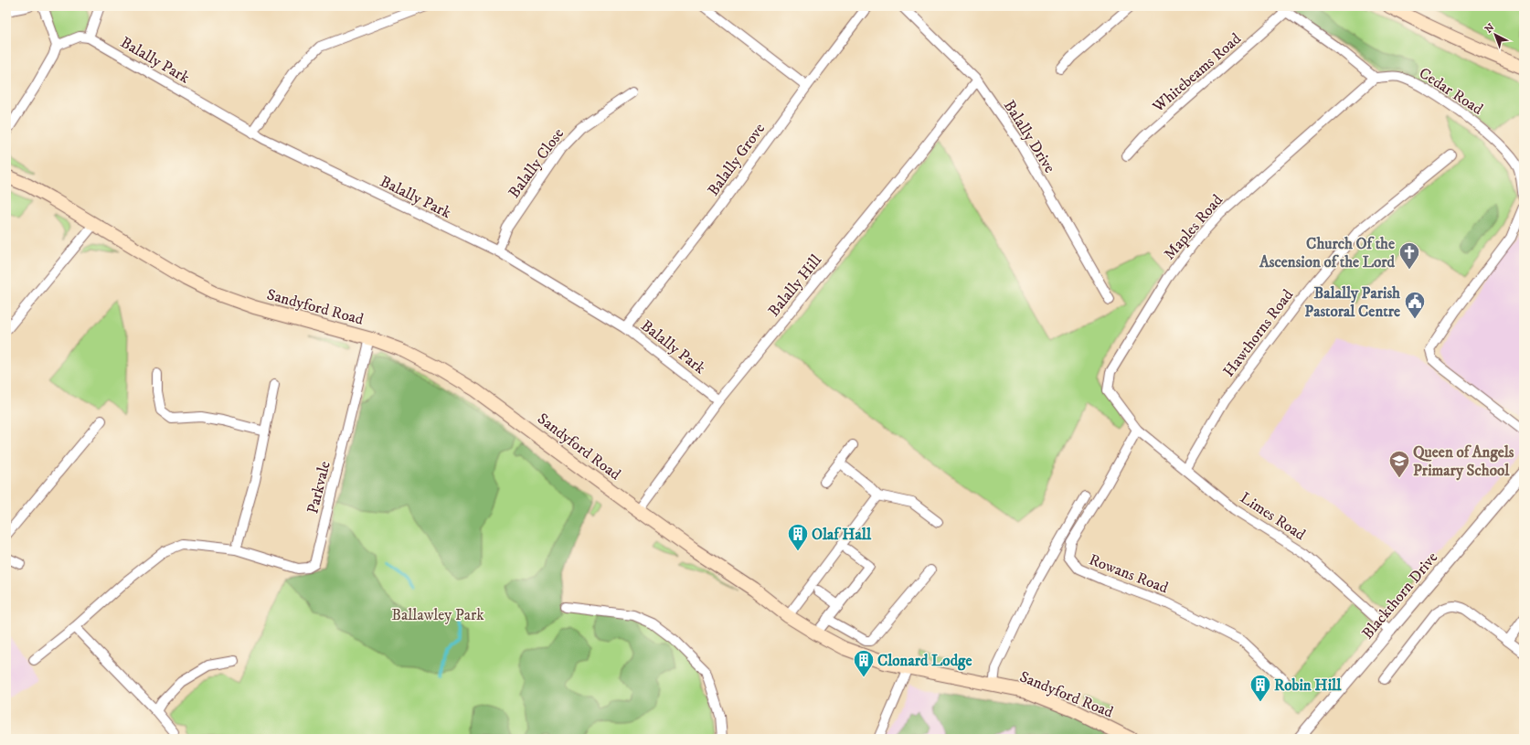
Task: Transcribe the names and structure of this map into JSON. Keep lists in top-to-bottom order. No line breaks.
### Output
{"streets":{"main road":["Sandyford Road"],"street":["Balally Park","Whitebeams Road","Cedar Road","Balally Drive","Balally Grove","Balally Close","Maples Road","Balally Hill","Hawthorns Road","Parkvale","Limes Road","Rowans Road","Blackthorn Drive"]},"crossings":[["Balally Park","Balally Grove"],["Balally Park","Balally Close"],["Balally Park","Balally Hill"],["Cedar Road","Maples Road"],["Balally Drive","Balally Hill"],["Maples Road","Limes Road"],["Maples Road","Rowans Road"],["Balally Hill","Sandyford Road"],["Sandyford Road","Parkvale"],["Hawthorns Road","Limes Road"],["Limes Road","Rowans Road"],["Limes Road","Blackthorn Drive"]],"parks":["Ballawley Park"],"places":{"church":["Church Of the Ascension of the Lord"],"public building":["Balally Parish Pastoral Centre"],"school or university":["Queen of Angels Primary School"],"building":["Olaf Hall","Clonard Lodge","Robin Hill"]},"north":"top left"}
